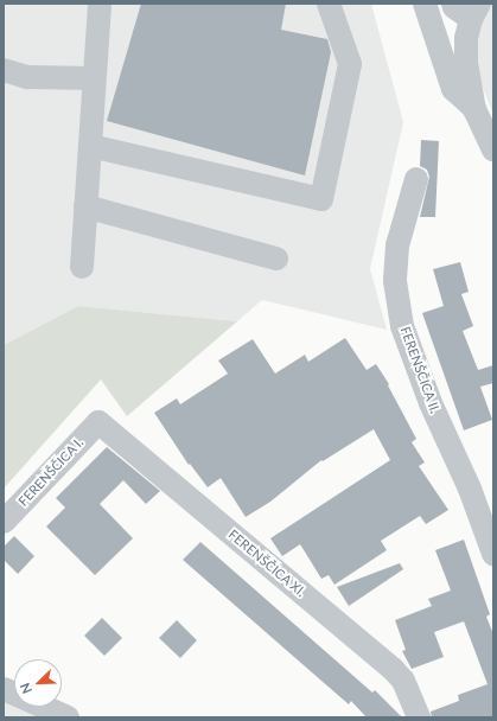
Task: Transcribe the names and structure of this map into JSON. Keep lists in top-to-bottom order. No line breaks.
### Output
{"streets":{"street":["FERENŠČICA II.","FERENŠČICA I.","FERENŠČICA XI."]},"crossings":[["FERENŠČICA I.","FERENŠČICA XI."]],"north":"bottom left"}
